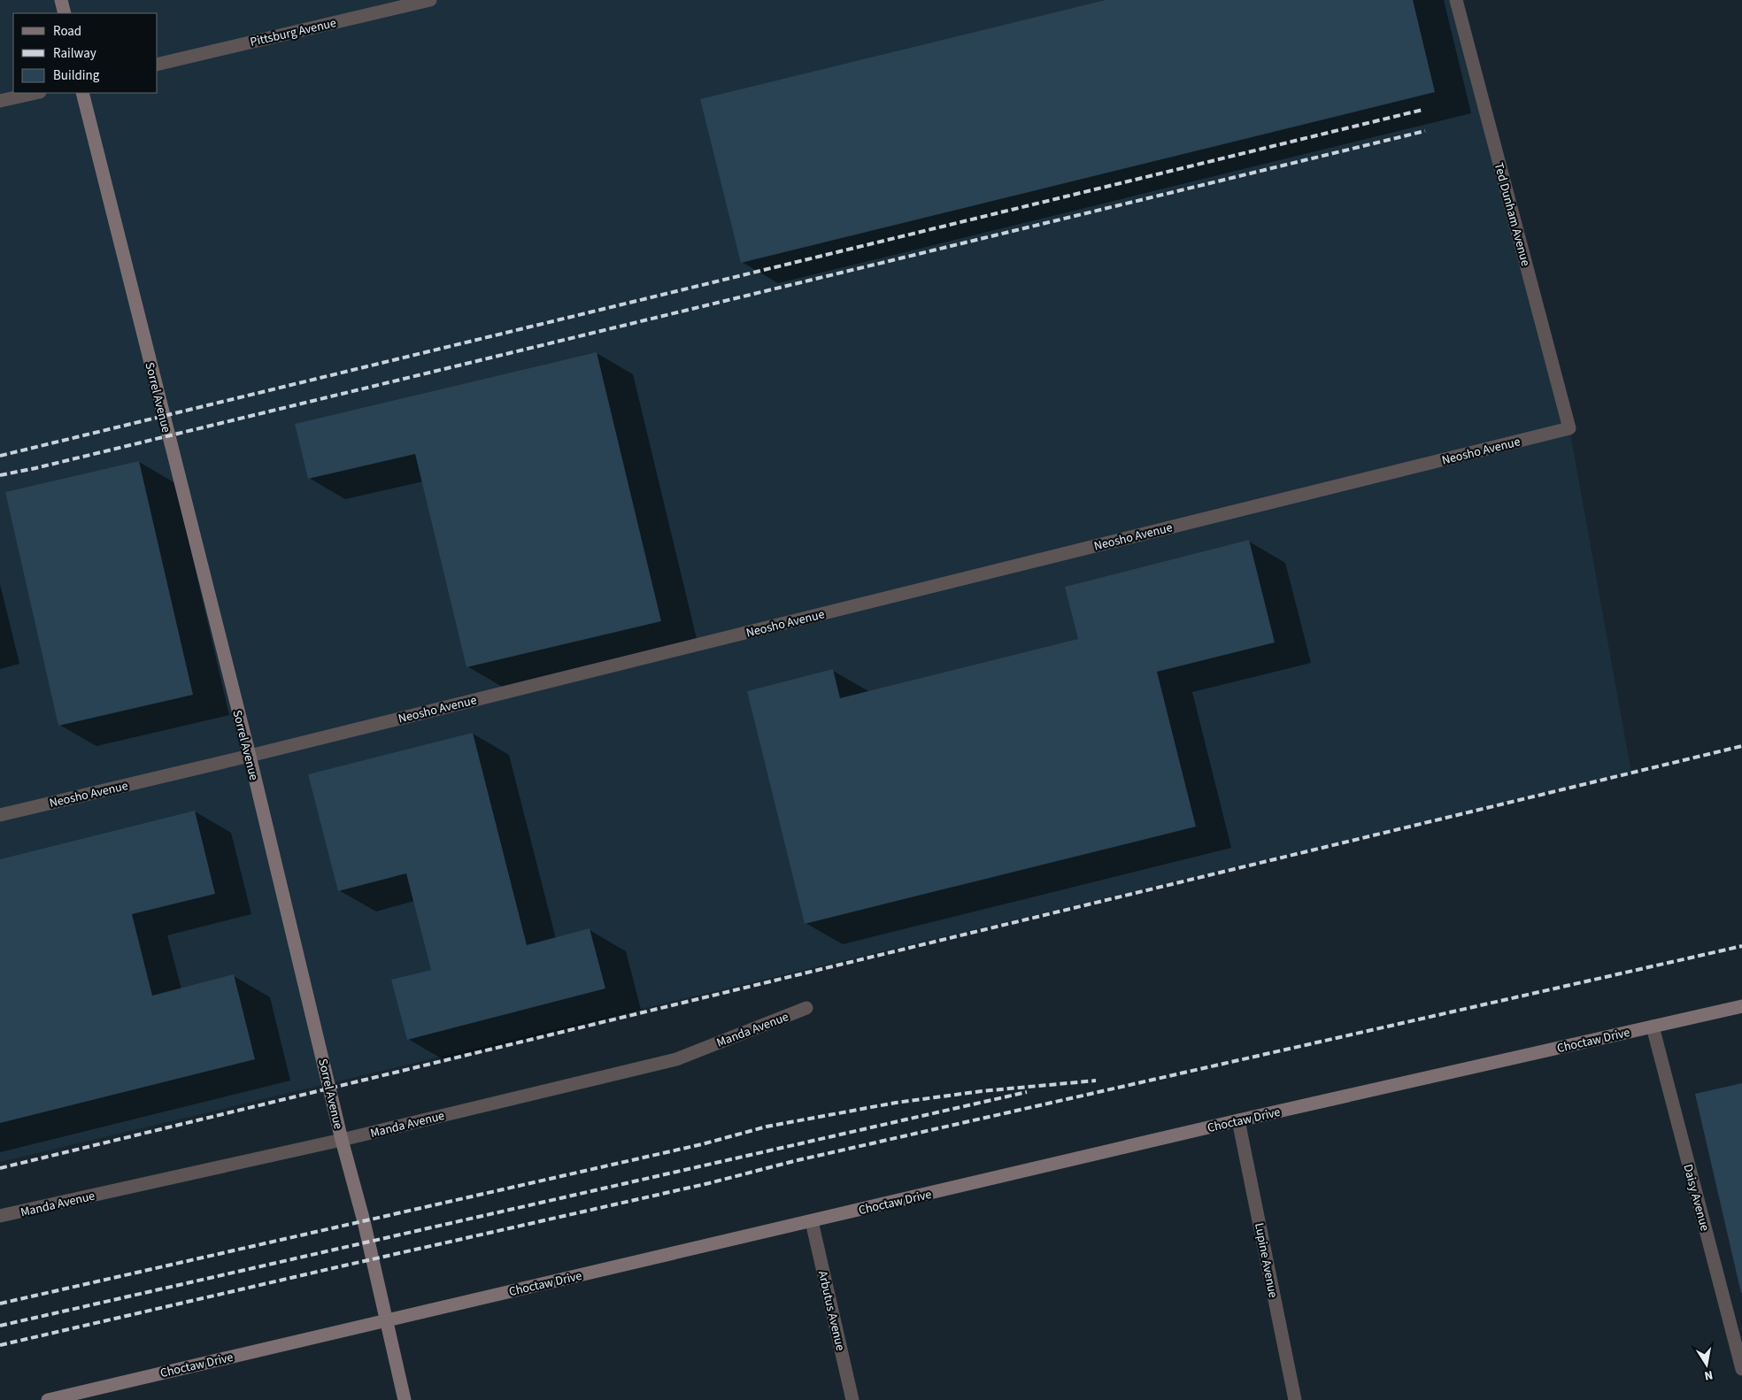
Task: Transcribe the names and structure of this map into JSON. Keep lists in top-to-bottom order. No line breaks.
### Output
{"streets":{"main road":["Sorrel Avenue","Choctaw Drive"],"street":["Pittsburg Avenue","Ted Dunham Avenue","Neosho Avenue","Manda Avenue","Daisy Avenue","Lupine Avenue","Arbutus Avenue"]},"crossings":[["Ted Dunham Avenue","Neosho Avenue"],["Sorrel Avenue","Neosho Avenue"],["Sorrel Avenue","Manda Avenue"],["Sorrel Avenue","Choctaw Drive"],["Choctaw Drive","Daisy Avenue"],["Choctaw Drive","Lupine Avenue"],["Choctaw Drive","Arbutus Avenue"]],"legend":["Road","Railway","Building"],"north":"bottom"}
